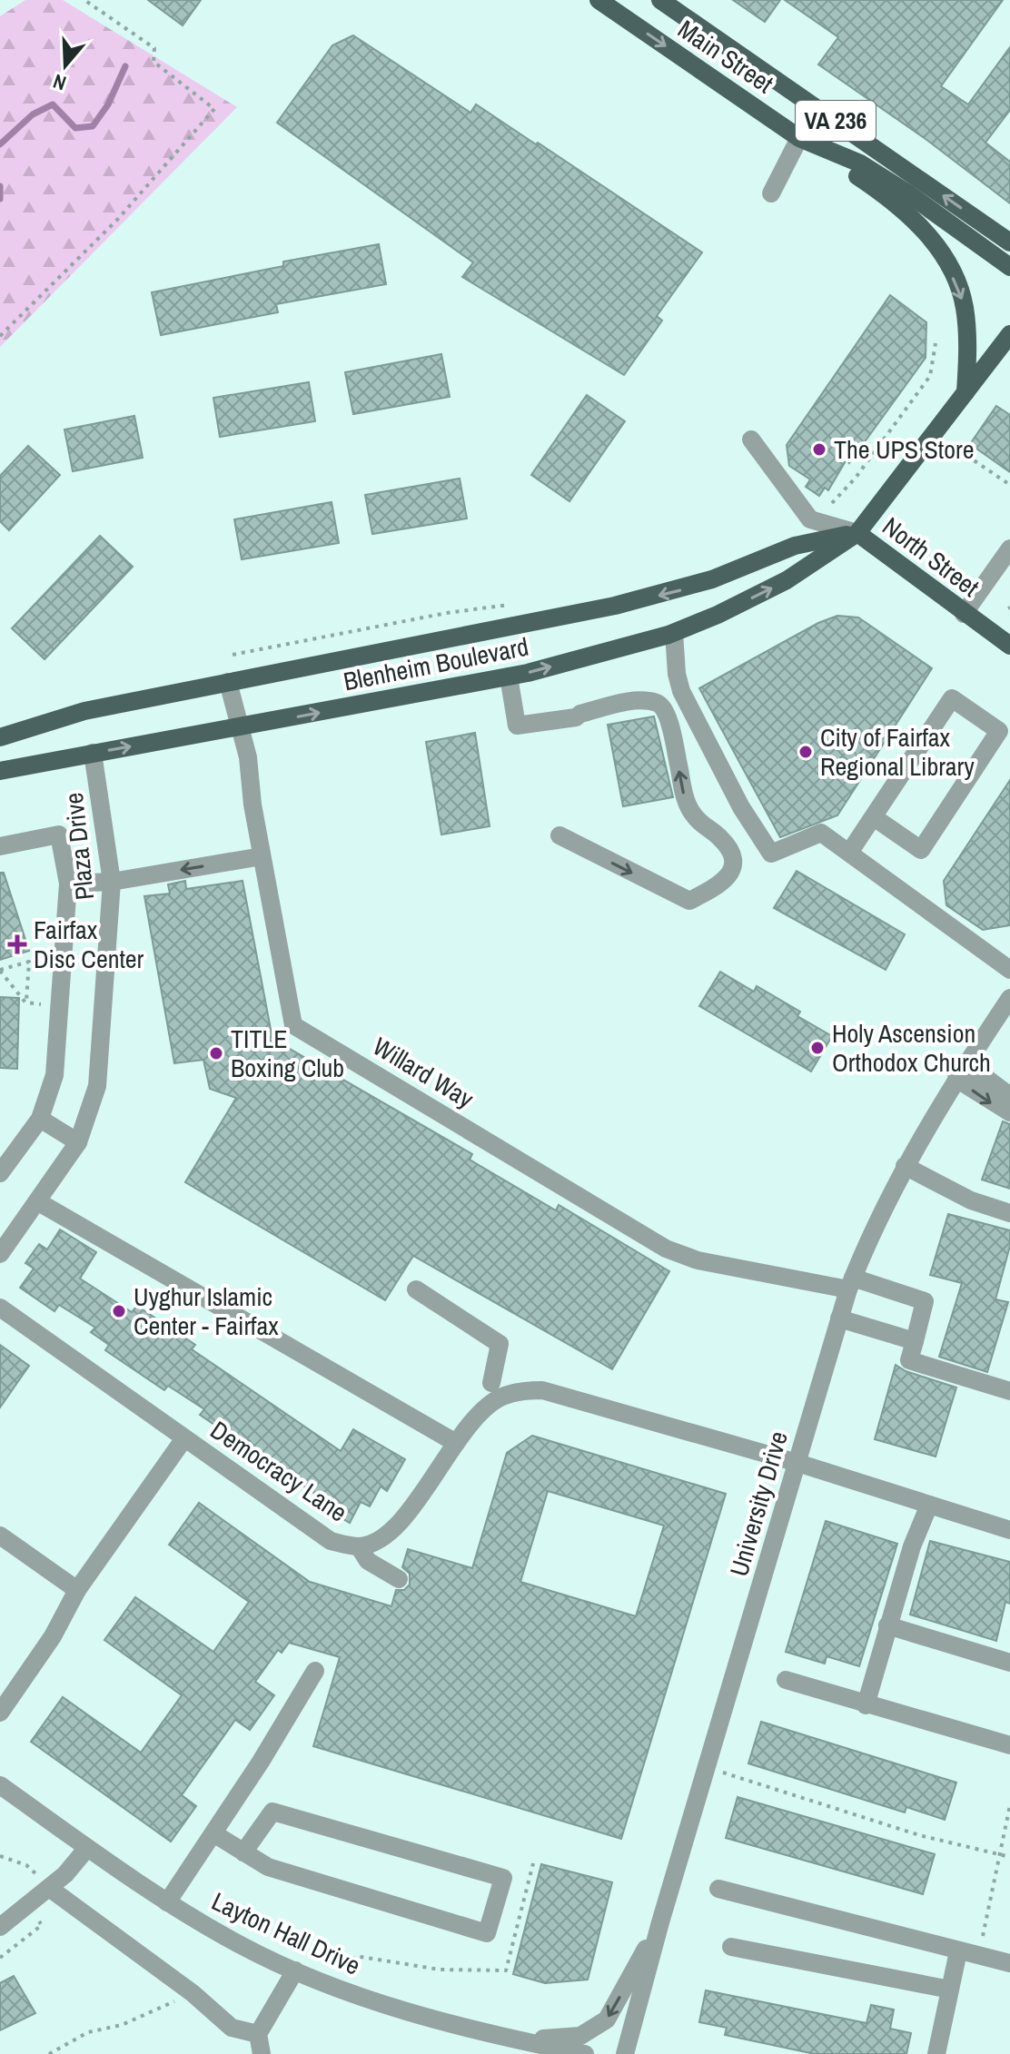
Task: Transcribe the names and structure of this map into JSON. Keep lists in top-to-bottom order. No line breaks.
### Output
{"streets":{"main road":["Main Street","VA 236","North Street","Blenheim Boulevard"],"street":["Plaza Drive","Willard Way","Democracy Lane","University Drive","Layton Hall Drive"]},"crossings":[["Main Street","VA 236"],["VA 236","Blenheim Boulevard"],["North Street","Blenheim Boulevard"],["Blenheim Boulevard","Plaza Drive"],["Blenheim Boulevard","Willard Way"],["Willard Way","University Drive"],["Democracy Lane","University Drive"]],"places":{"other":["The UPS Store","City of Fairfax Regional Library","Holy Ascension Orthodox Church","TITLE Boxing Club","Uyghur Islamic Center - Fairfax"],"health":["Fairfax Disc Center"]},"north":"bottom"}
